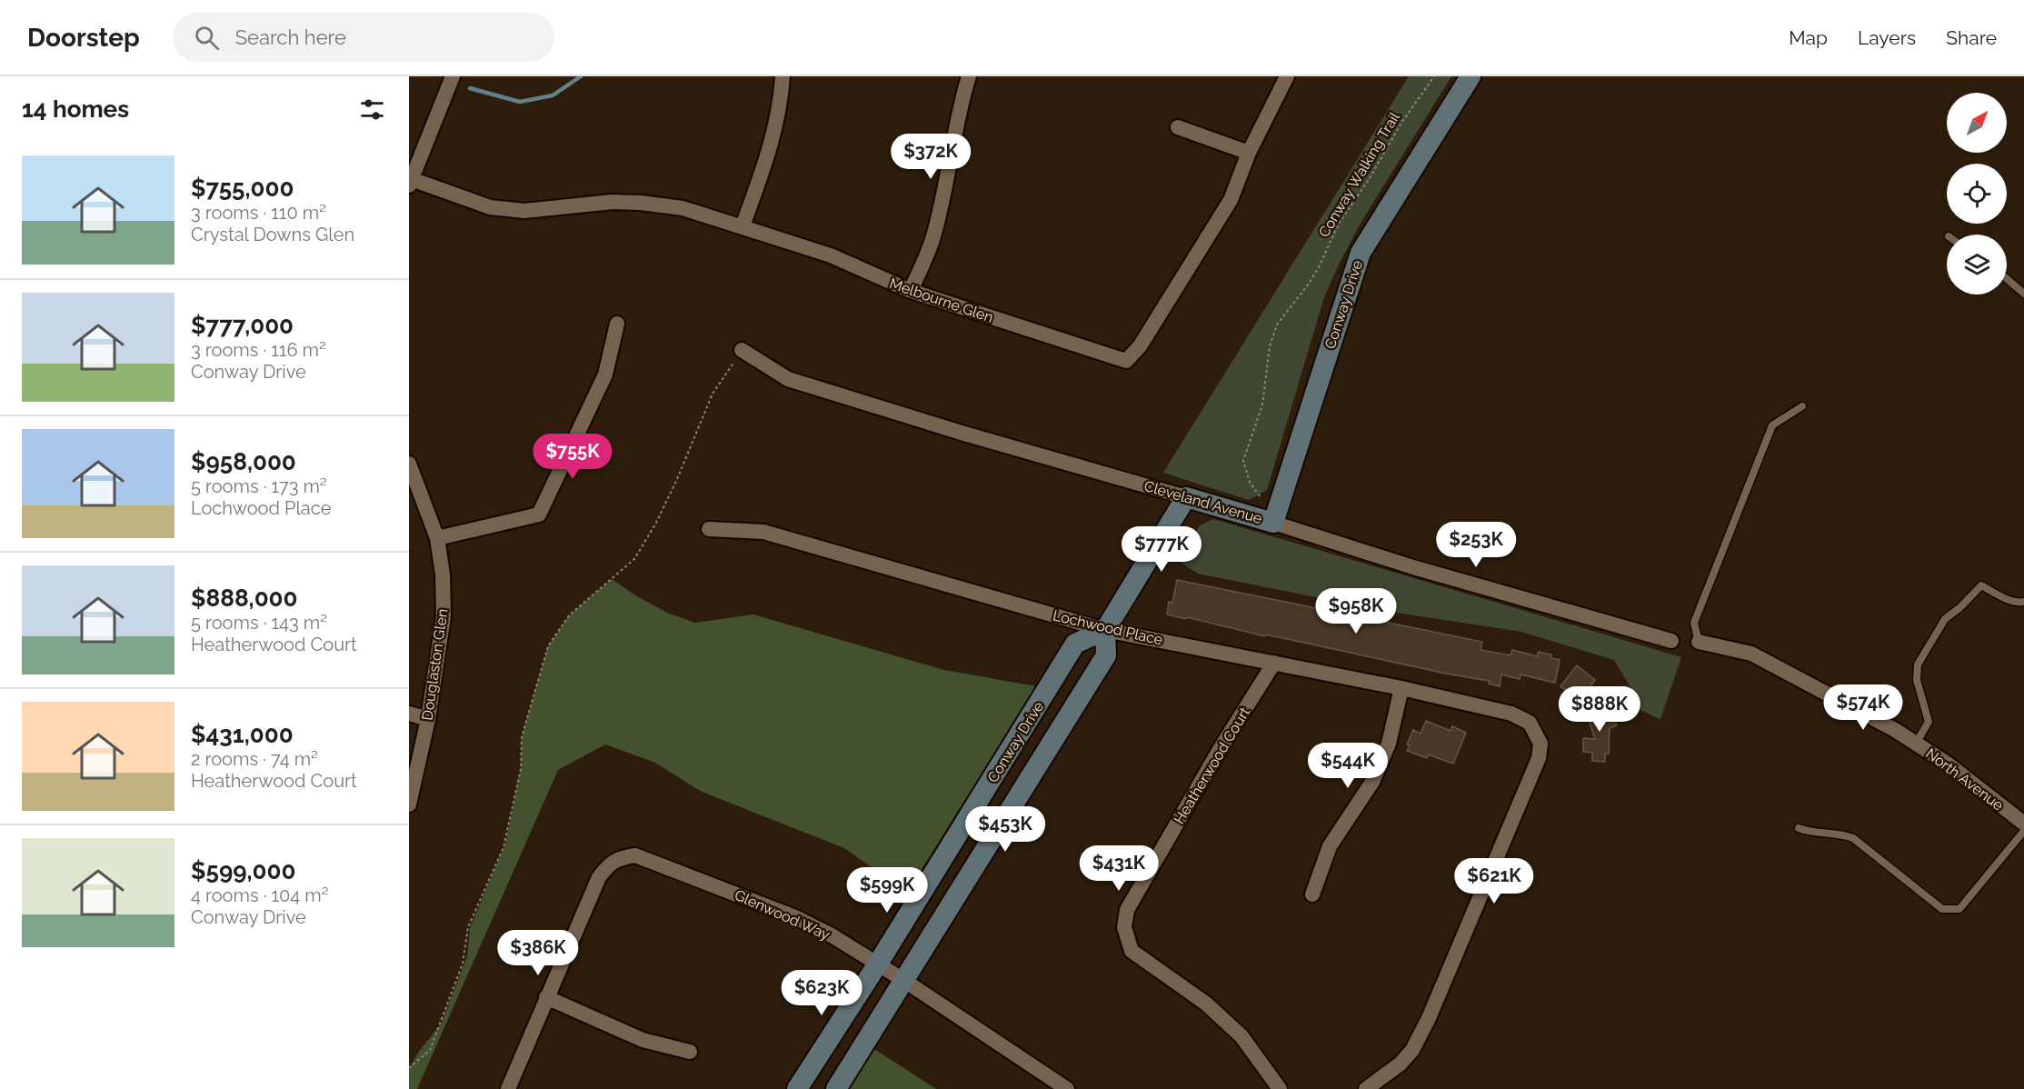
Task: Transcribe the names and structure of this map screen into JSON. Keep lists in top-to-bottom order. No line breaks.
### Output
{"streets":{"street":["Melbourne Glen","Conway Drive","Cleveland Avenue","Lochwood Place","Douglaston Glen","Heatherwood Court","North Avenue","Glenwood Way"],"path":["Conway Walking Trail"]},"crossings":[["Conway Drive","Cleveland Avenue"],["Conway Drive","Lochwood Place"],["Conway Drive","Glenwood Way"],["Lochwood Place","Heatherwood Court"]],"north":"top right","page":{"header":"Doorstep","search":"Search here","nav":["Map","Layers","Share"],"heading":"14 homes","price":["$372K","$755K","$253K","$777K","$958K","$574K","$888K","$544K","$453K","$431K","$621K","$599K","$386K","$623K"],"list":[{"name":"$755,000","note":"3 rooms · 110 m² · Crystal Downs Glen"},{"name":"$777,000","note":"3 rooms · 116 m² · Conway Drive"},{"name":"$958,000","note":"5 rooms · 173 m² · Lochwood Place"},{"name":"$888,000","note":"5 rooms · 143 m² · Heatherwood Court"},{"name":"$431,000","note":"2 rooms · 74 m² · Heatherwood Court"},{"name":"$599,000","note":"4 rooms · 104 m² · Conway Drive"}]}}
